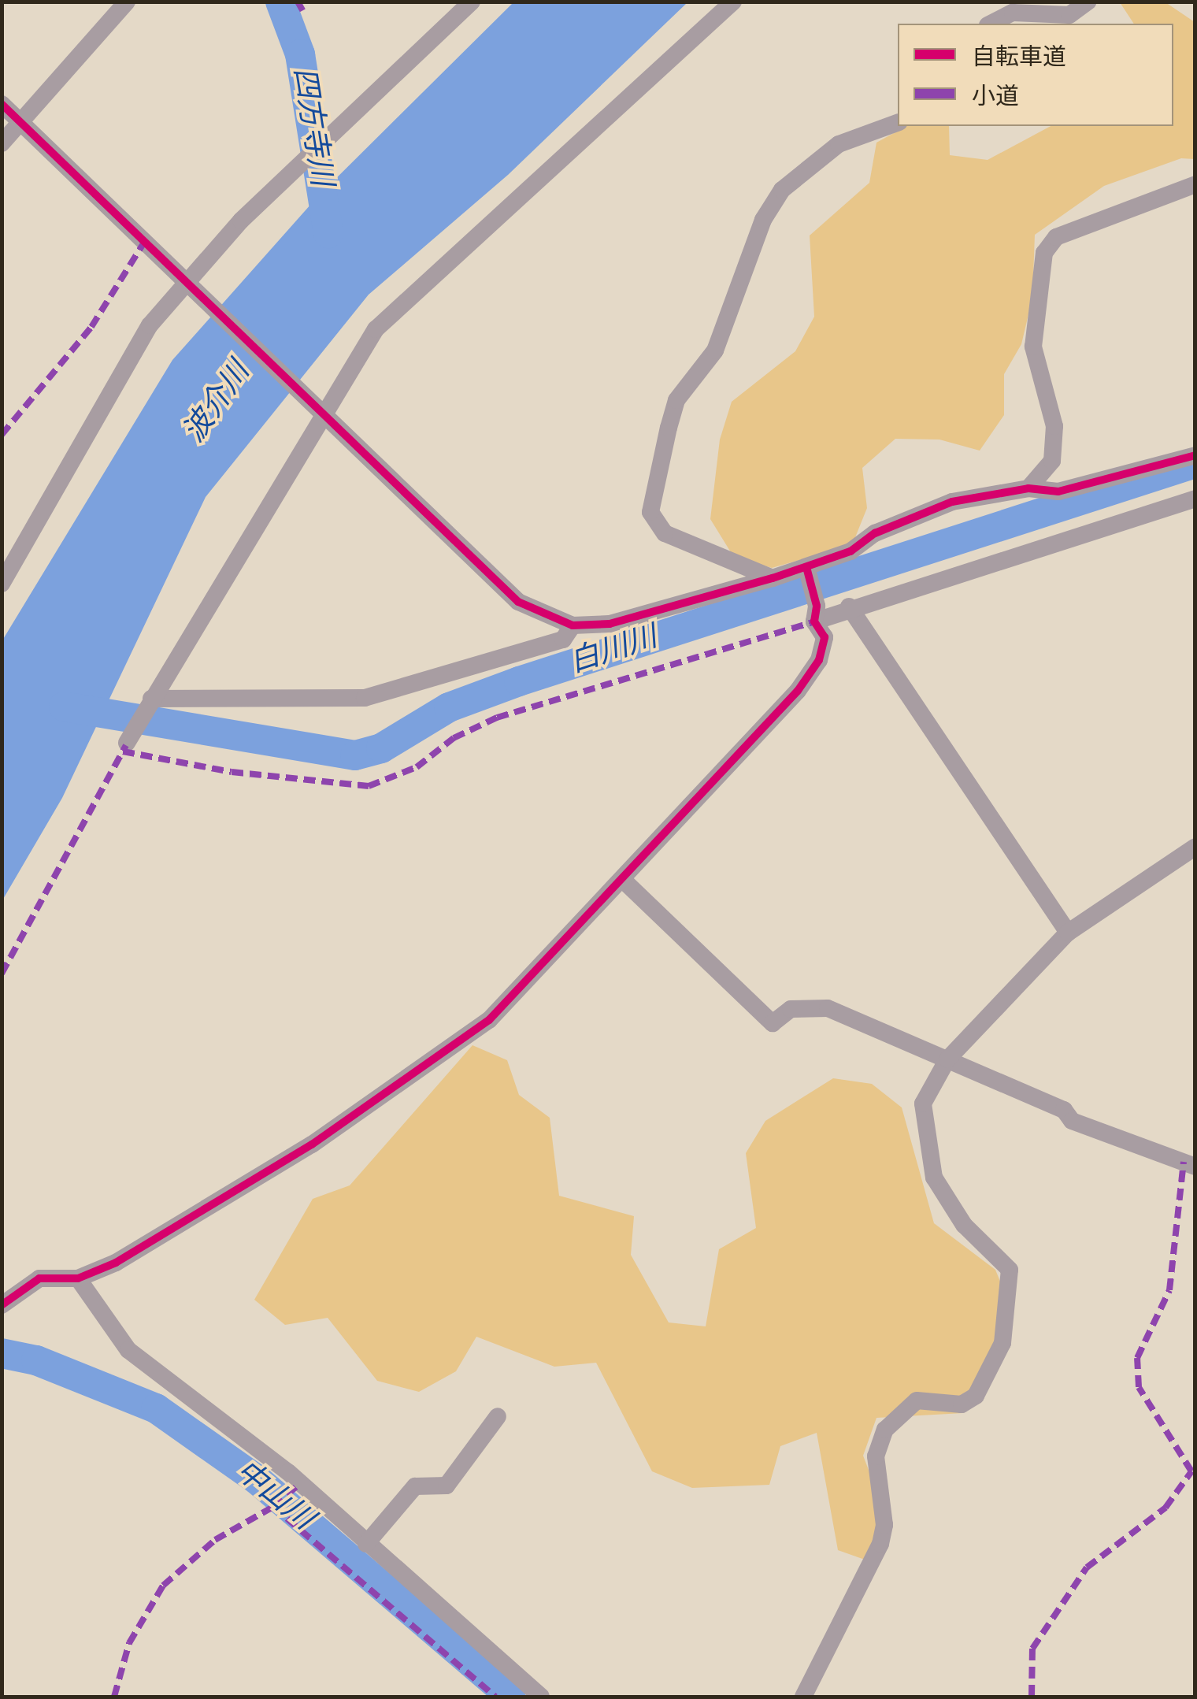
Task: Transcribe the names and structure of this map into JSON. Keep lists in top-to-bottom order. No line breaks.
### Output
{"water":["四方寺川","波介川","白川川","中山川"],"legend":["自転車道","小道"]}
